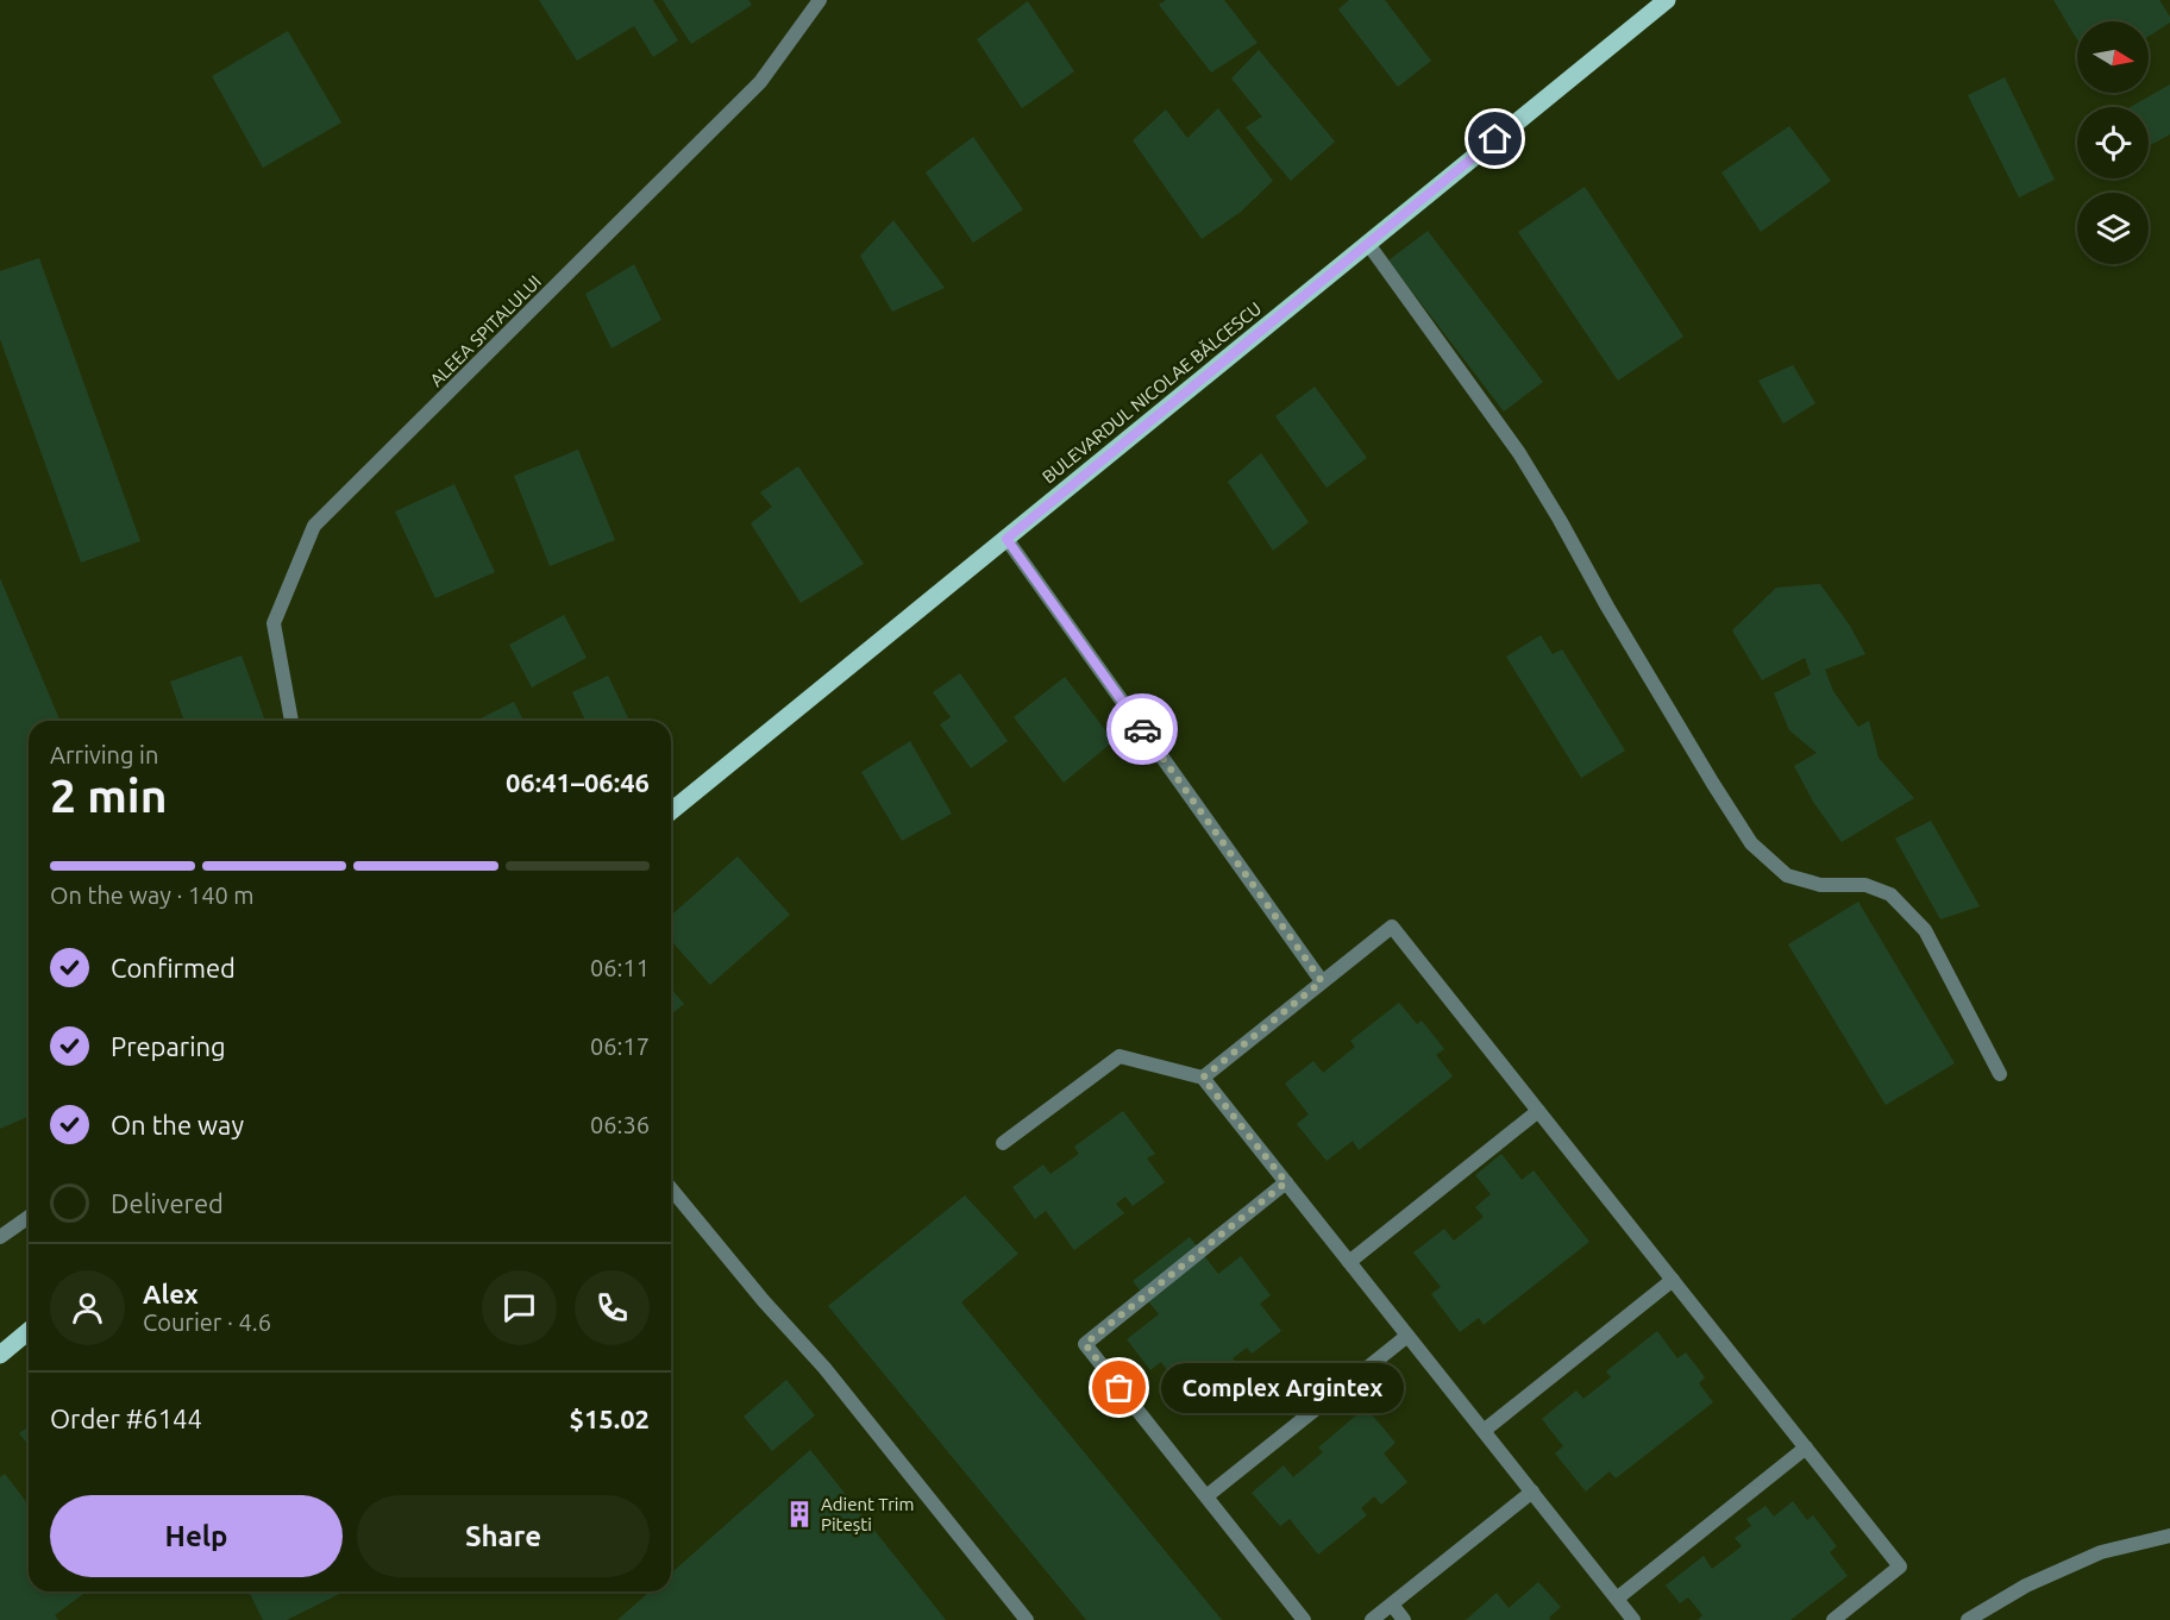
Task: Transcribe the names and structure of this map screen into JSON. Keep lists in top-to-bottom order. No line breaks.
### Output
{"streets":{"main road":["BULEVARDUL NICOLAE BĂLCESCU"],"street":["ALEEA SPITALULUI"]},"places":{"other":["Complex Argintex"],"building":["Adient Trim Pitești"]},"north":"right","page":{"heading":["2 min","Arriving in","06:41–06:46"],"panel":["Alex","Courier · 4.6","Order #6144","$15.02"],"bar":"On the way · 140 m","list":[["Confirmed","06:11"],["Preparing","06:17"],["On the way","06:36"],"Delivered"],"bubble":"Complex Argintex","buttons":["Help","Share"]}}
